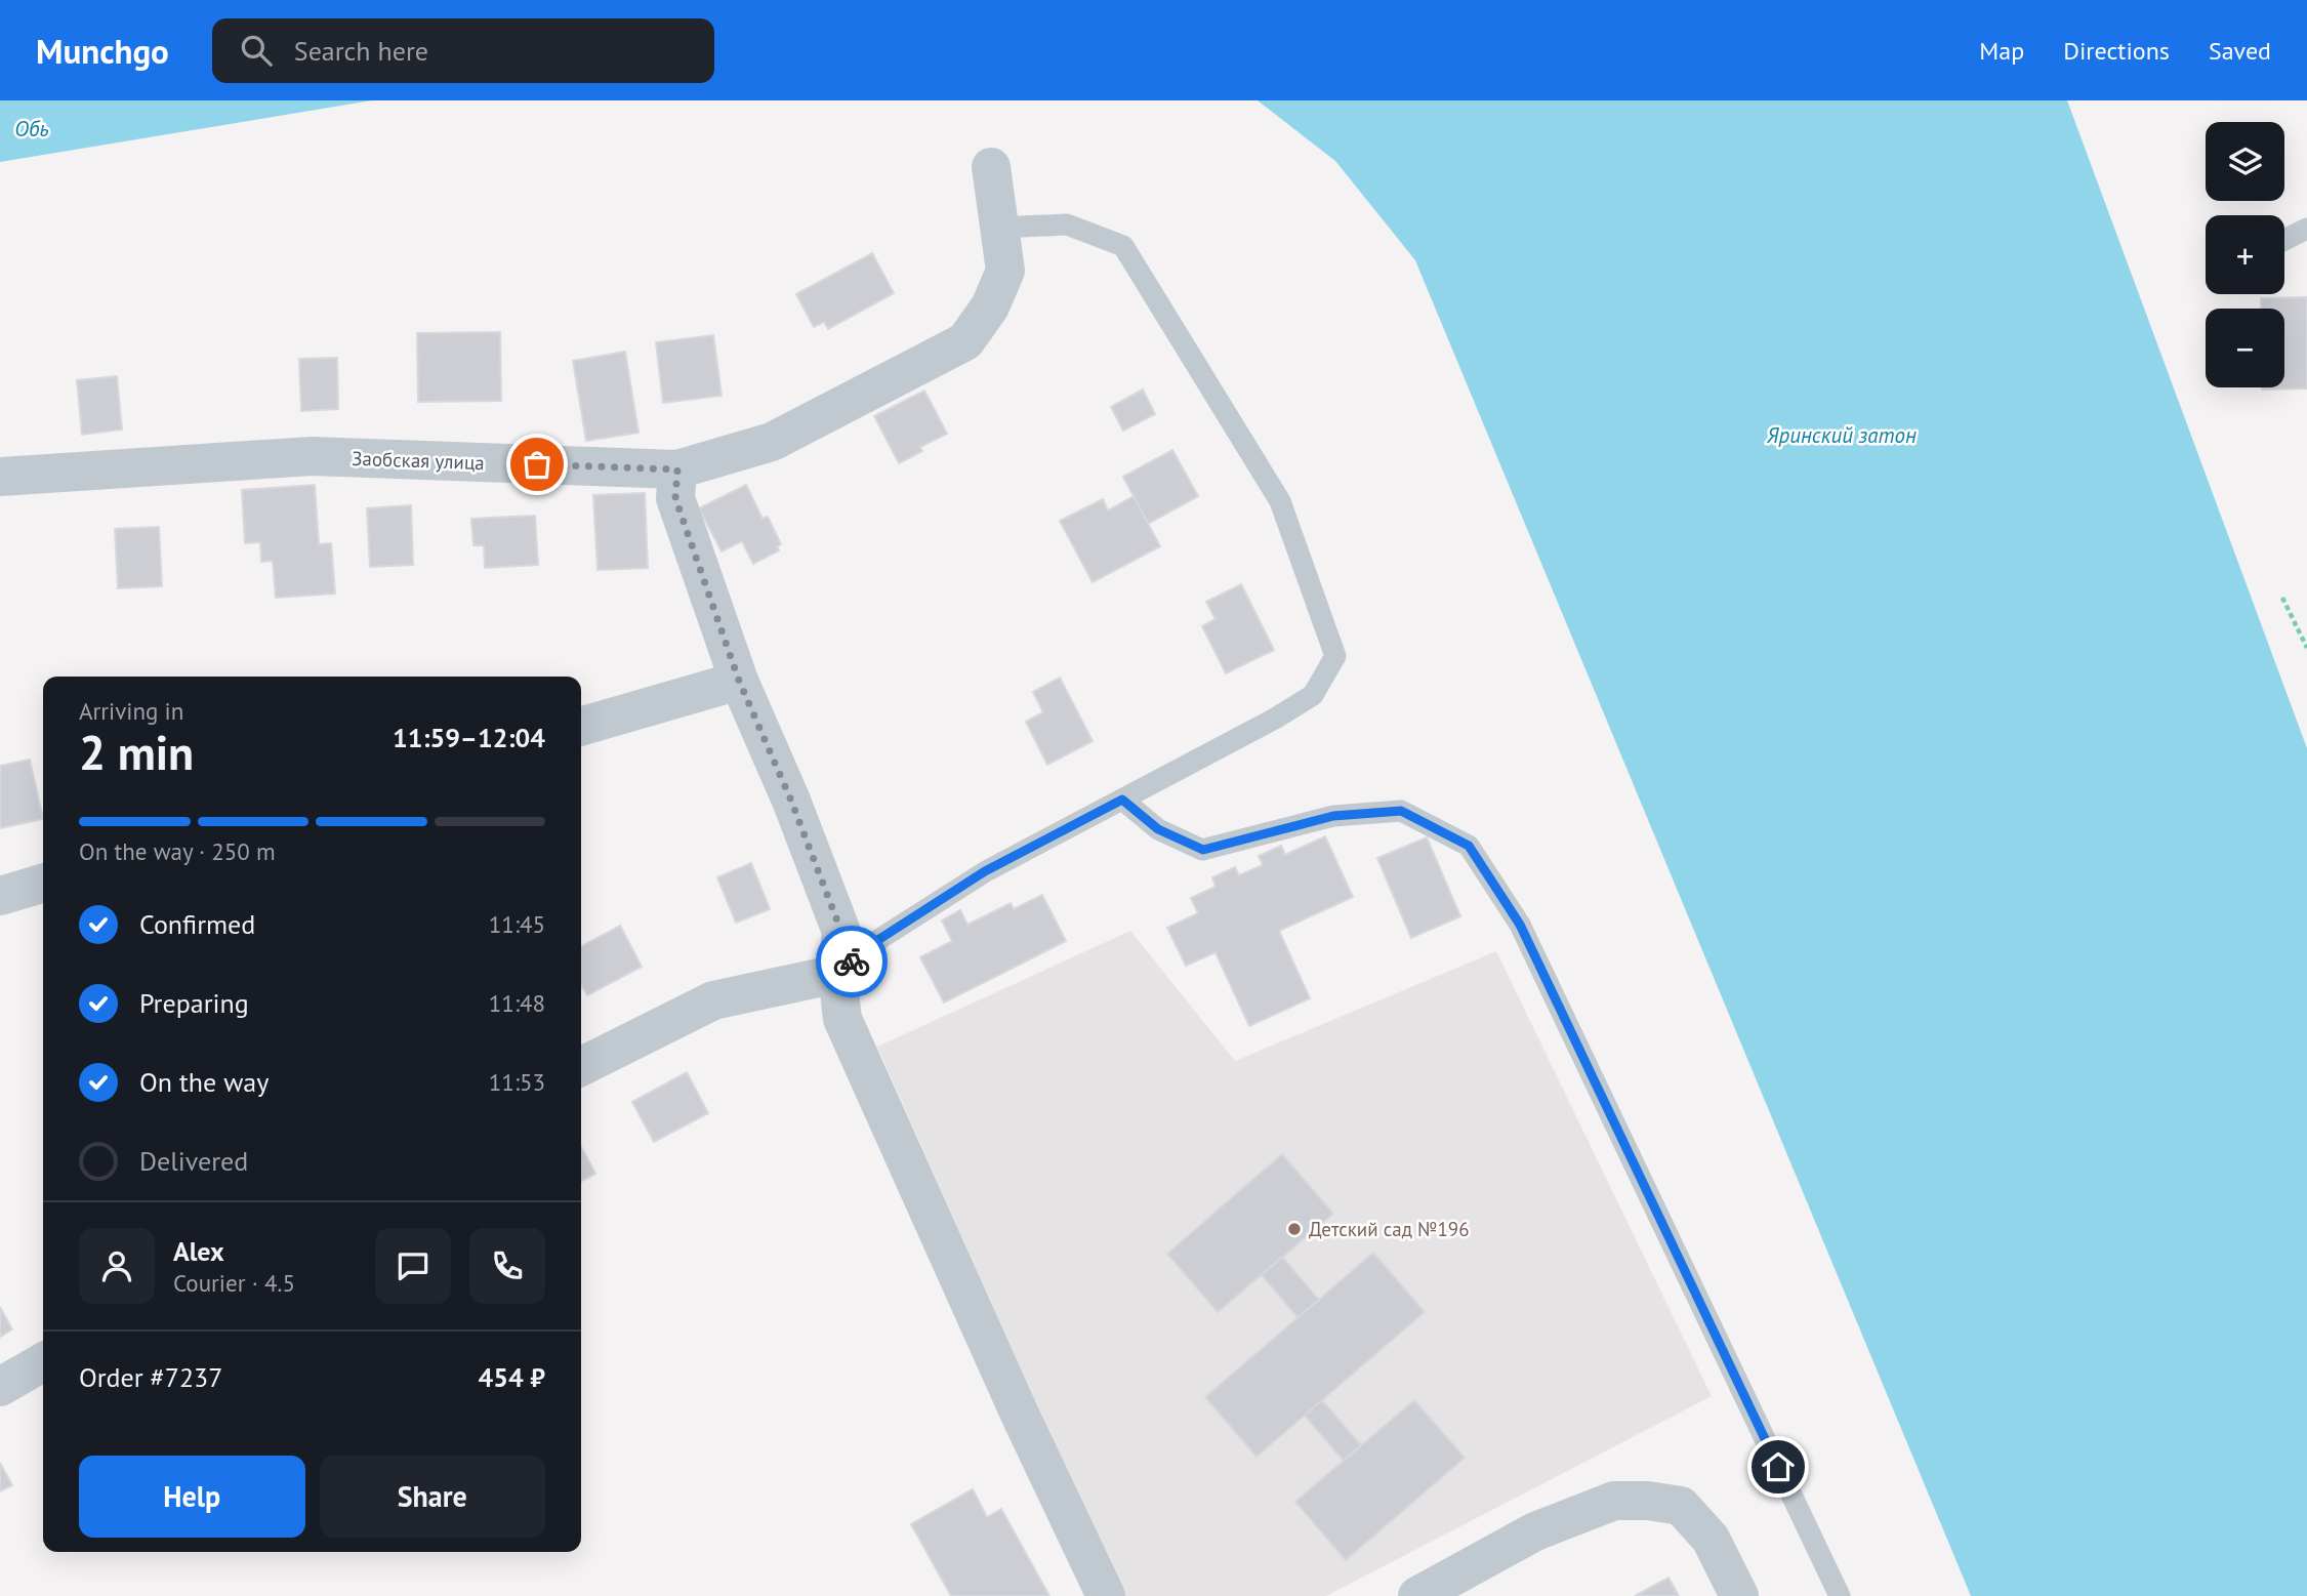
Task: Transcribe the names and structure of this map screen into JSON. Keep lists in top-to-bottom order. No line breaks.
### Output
{"streets":{"street":["Заобская улица"]},"water":["Обь","Яринский затон"],"places":["Детский сад №196"],"page":{"header":"Munchgo","search":"Search here","nav":["Map","Directions","Saved"],"map_buttons":["+","−"],"heading":["2 min","Arriving in","11:59–12:04"],"panel":["Alex","Courier · 4.5","Order #7237","454 ₽"],"bar":"On the way · 250 m","list":[["Confirmed","11:45"],["Preparing","11:48"],["On the way","11:53"],"Delivered"],"buttons":["Help","Share"]}}
